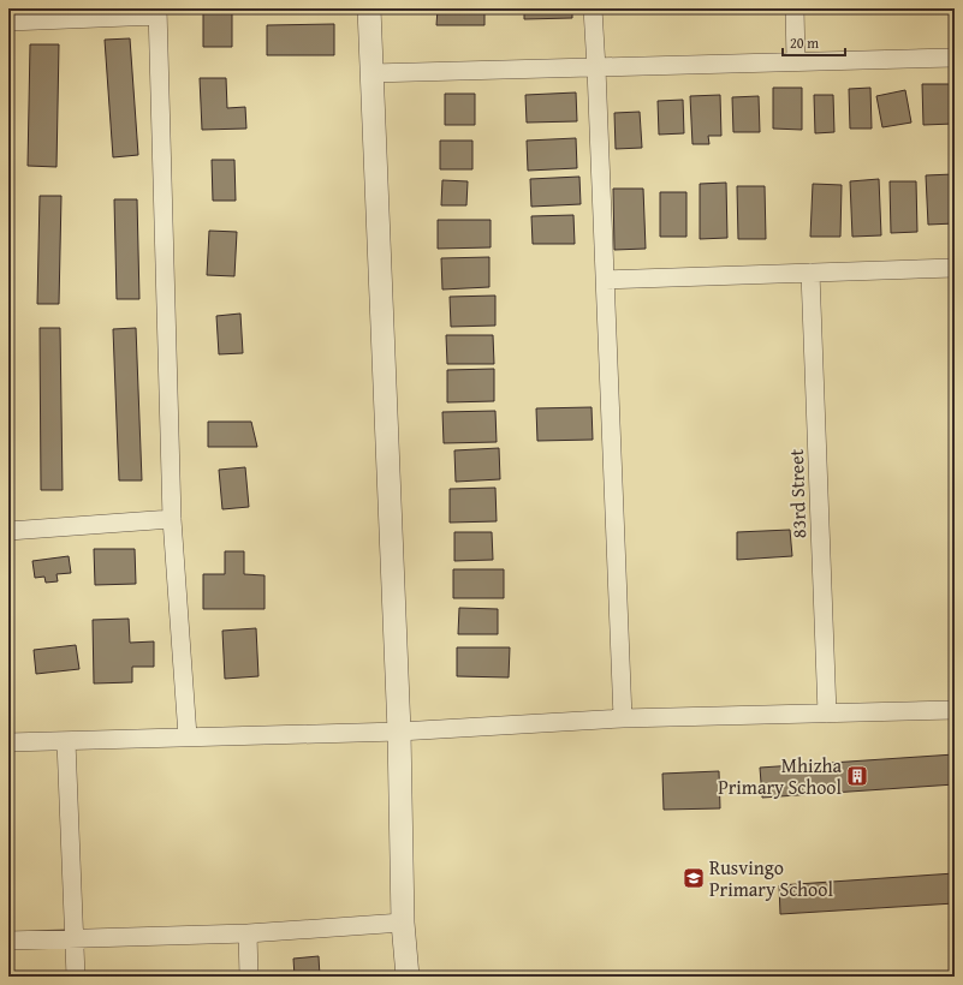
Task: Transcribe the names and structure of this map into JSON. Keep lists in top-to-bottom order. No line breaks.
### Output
{"streets":{"street":["83rd Street"]},"places":{"building":["Mhizha Primary School"],"school or university":["Rusvingo Primary School"]},"scale_bar":"20 m"}
